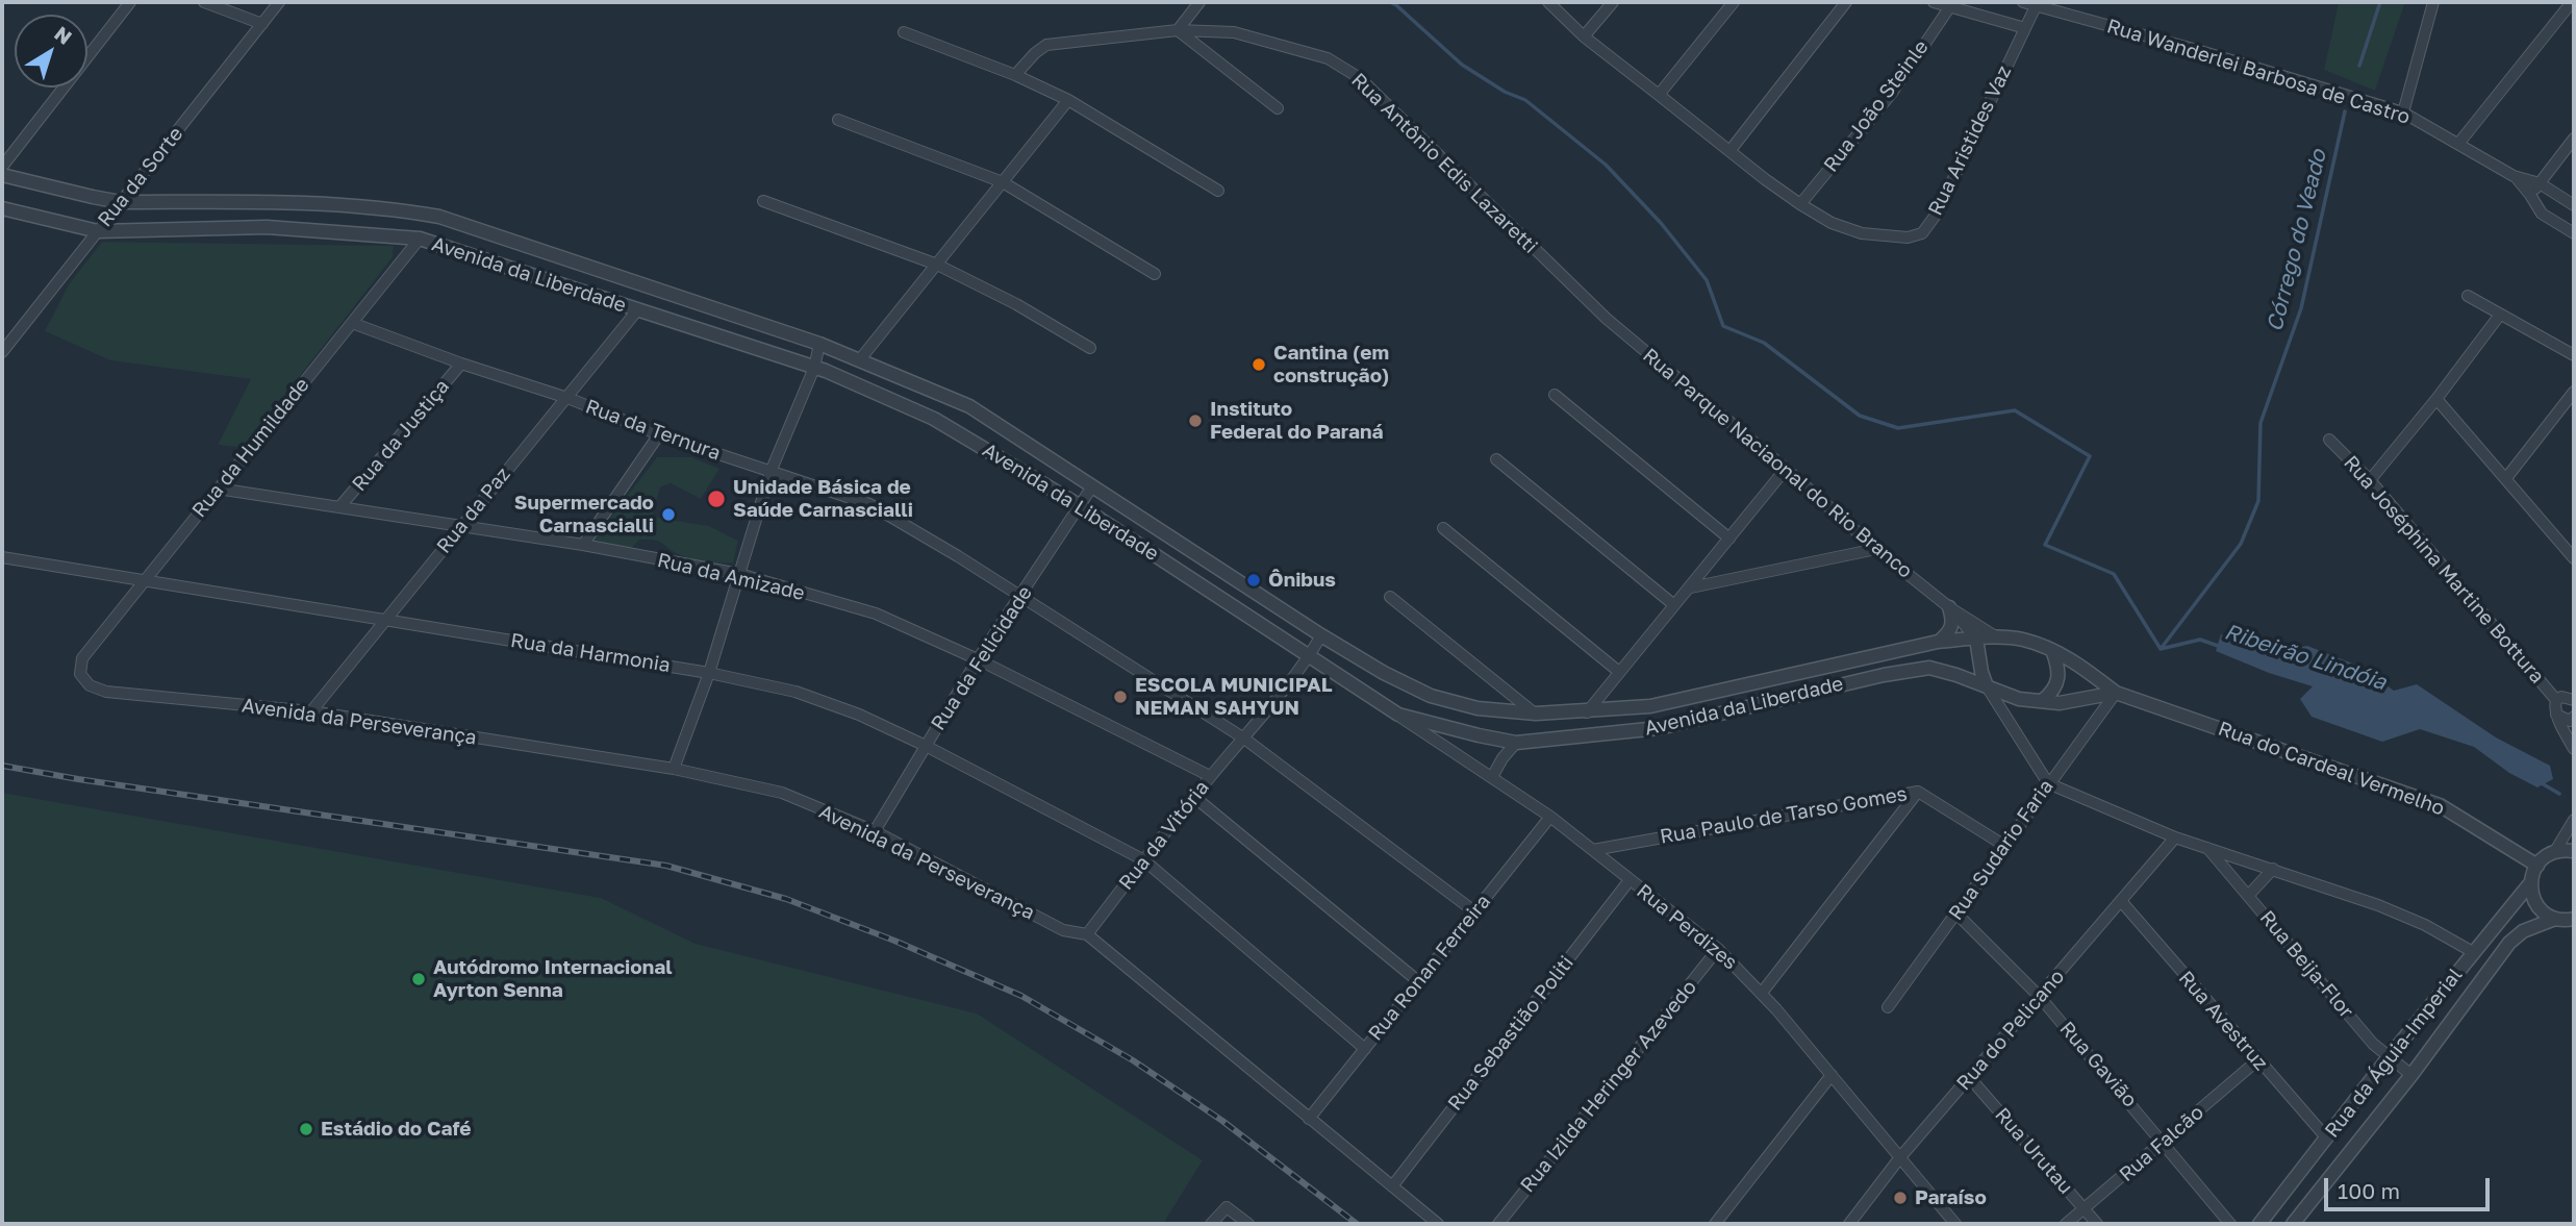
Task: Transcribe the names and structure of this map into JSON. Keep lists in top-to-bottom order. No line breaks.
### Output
{"streets":{"street":["Rua Wanderlei Barbosa de Castro","Rua João Steinle","Rua Aristides Vaz","Rua Antônio Edis Lazaretti","Rua da Sorte","Avenida da Liberdade","Rua da Ternura","Rua da Justiça","Rua da Humildade","Rua Parque Naciaonal do Rio Branco","Rua da Paz","Rua Joséphina Martine Bottura","Rua da Amizade","Rua da Harmonia","Rua da Felicidade","Avenida da Perseverança","Rua do Cardeal Vermelho","Rua Paulo de Tarso Gomes","Rua da Vitória","Rua Sudario Faria","Rua Perdizes","Rua Beija-Flor","Rua Ronan Ferreira","Rua Avestruz","Rua do Pelicano","Rua Sebastião Politi","Rua da Águia-Imperial","Rua Gavião","Rua Izilda Heringer Azevedo","Rua Falcão","Rua Urutau"]},"crossings":[["Rua Wanderlei Barbosa de Castro","Rua Aristides Vaz"],["Rua João Steinle","Rua Aristides Vaz"],["Rua Antônio Edis Lazaretti","Rua Parque Naciaonal do Rio Branco"],["Rua da Sorte","Avenida da Liberdade"],["Avenida da Liberdade","Rua da Humildade"],["Avenida da Liberdade","Rua Parque Naciaonal do Rio Branco"],["Avenida da Liberdade","Rua da Paz"],["Avenida da Liberdade","Rua da Felicidade"],["Avenida da Liberdade","Rua do Cardeal Vermelho"],["Avenida da Liberdade","Rua da Vitória"],["Avenida da Liberdade","Rua Sudario Faria"],["Avenida da Liberdade","Rua Perdizes"],["Rua da Ternura","Rua da Justiça"],["Rua da Ternura","Rua da Humildade"],["Rua da Ternura","Rua da Paz"],["Rua da Ternura","Rua da Felicidade"],["Rua da Justiça","Rua da Amizade"],["Rua da Humildade","Rua da Amizade"],["Rua da Humildade","Rua da Harmonia"],["Rua da Humildade","Avenida da Perseverança"],["Rua da Paz","Rua da Amizade"],["Rua da Paz","Rua da Harmonia"],["Rua da Paz","Avenida da Perseverança"],["Rua da Amizade","Rua da Felicidade"],["Rua da Amizade","Rua da Vitória"],["Rua da Harmonia","Rua da Felicidade"],["Rua da Harmonia","Rua da Vitória"],["Rua da Harmonia","Rua Ronan Ferreira"],["Rua da Felicidade","Avenida da Perseverança"],["Avenida da Perseverança","Rua da Vitória"],["Avenida da Perseverança","Rua Ronan Ferreira"],["Avenida da Perseverança","Rua Sebastião Politi"],["Rua do Cardeal Vermelho","Rua Sudario Faria"],["Rua do Cardeal Vermelho","Rua da Águia-Imperial"],["Rua Paulo de Tarso Gomes","Rua Sudario Faria"],["Rua Paulo de Tarso Gomes","Rua Perdizes"],["Rua Sudario Faria","Rua Gavião"],["Rua Perdizes","Rua Ronan Ferreira"],["Rua Perdizes","Rua do Pelicano"],["Rua Perdizes","Rua Sebastião Politi"],["Rua Perdizes","Rua Izilda Heringer Azevedo"],["Rua Beija-Flor","Rua da Águia-Imperial"],["Rua Avestruz","Rua do Pelicano"],["Rua Avestruz","Rua da Águia-Imperial"],["Rua Avestruz","Rua Falcão"],["Rua do Pelicano","Rua Gavião"],["Rua do Pelicano","Rua Urutau"],["Rua Gavião","Rua Falcão"],["Rua Falcão","Rua Urutau"]],"water":["Córrego do Veado","Ribeirão Lindóia"],"places":["Cantina (em construção)","Instituto Federal do Paraná","Unidade Básica de Saúde Carnascialli","Supermercado Carnascialli","Ônibus","ESCOLA MUNICIPAL NEMAN SAHYUN","Autódromo Internacional Ayrton Senna","Estádio do Café","Paraíso"],"scale_bar":"100 m","north":"top right"}
